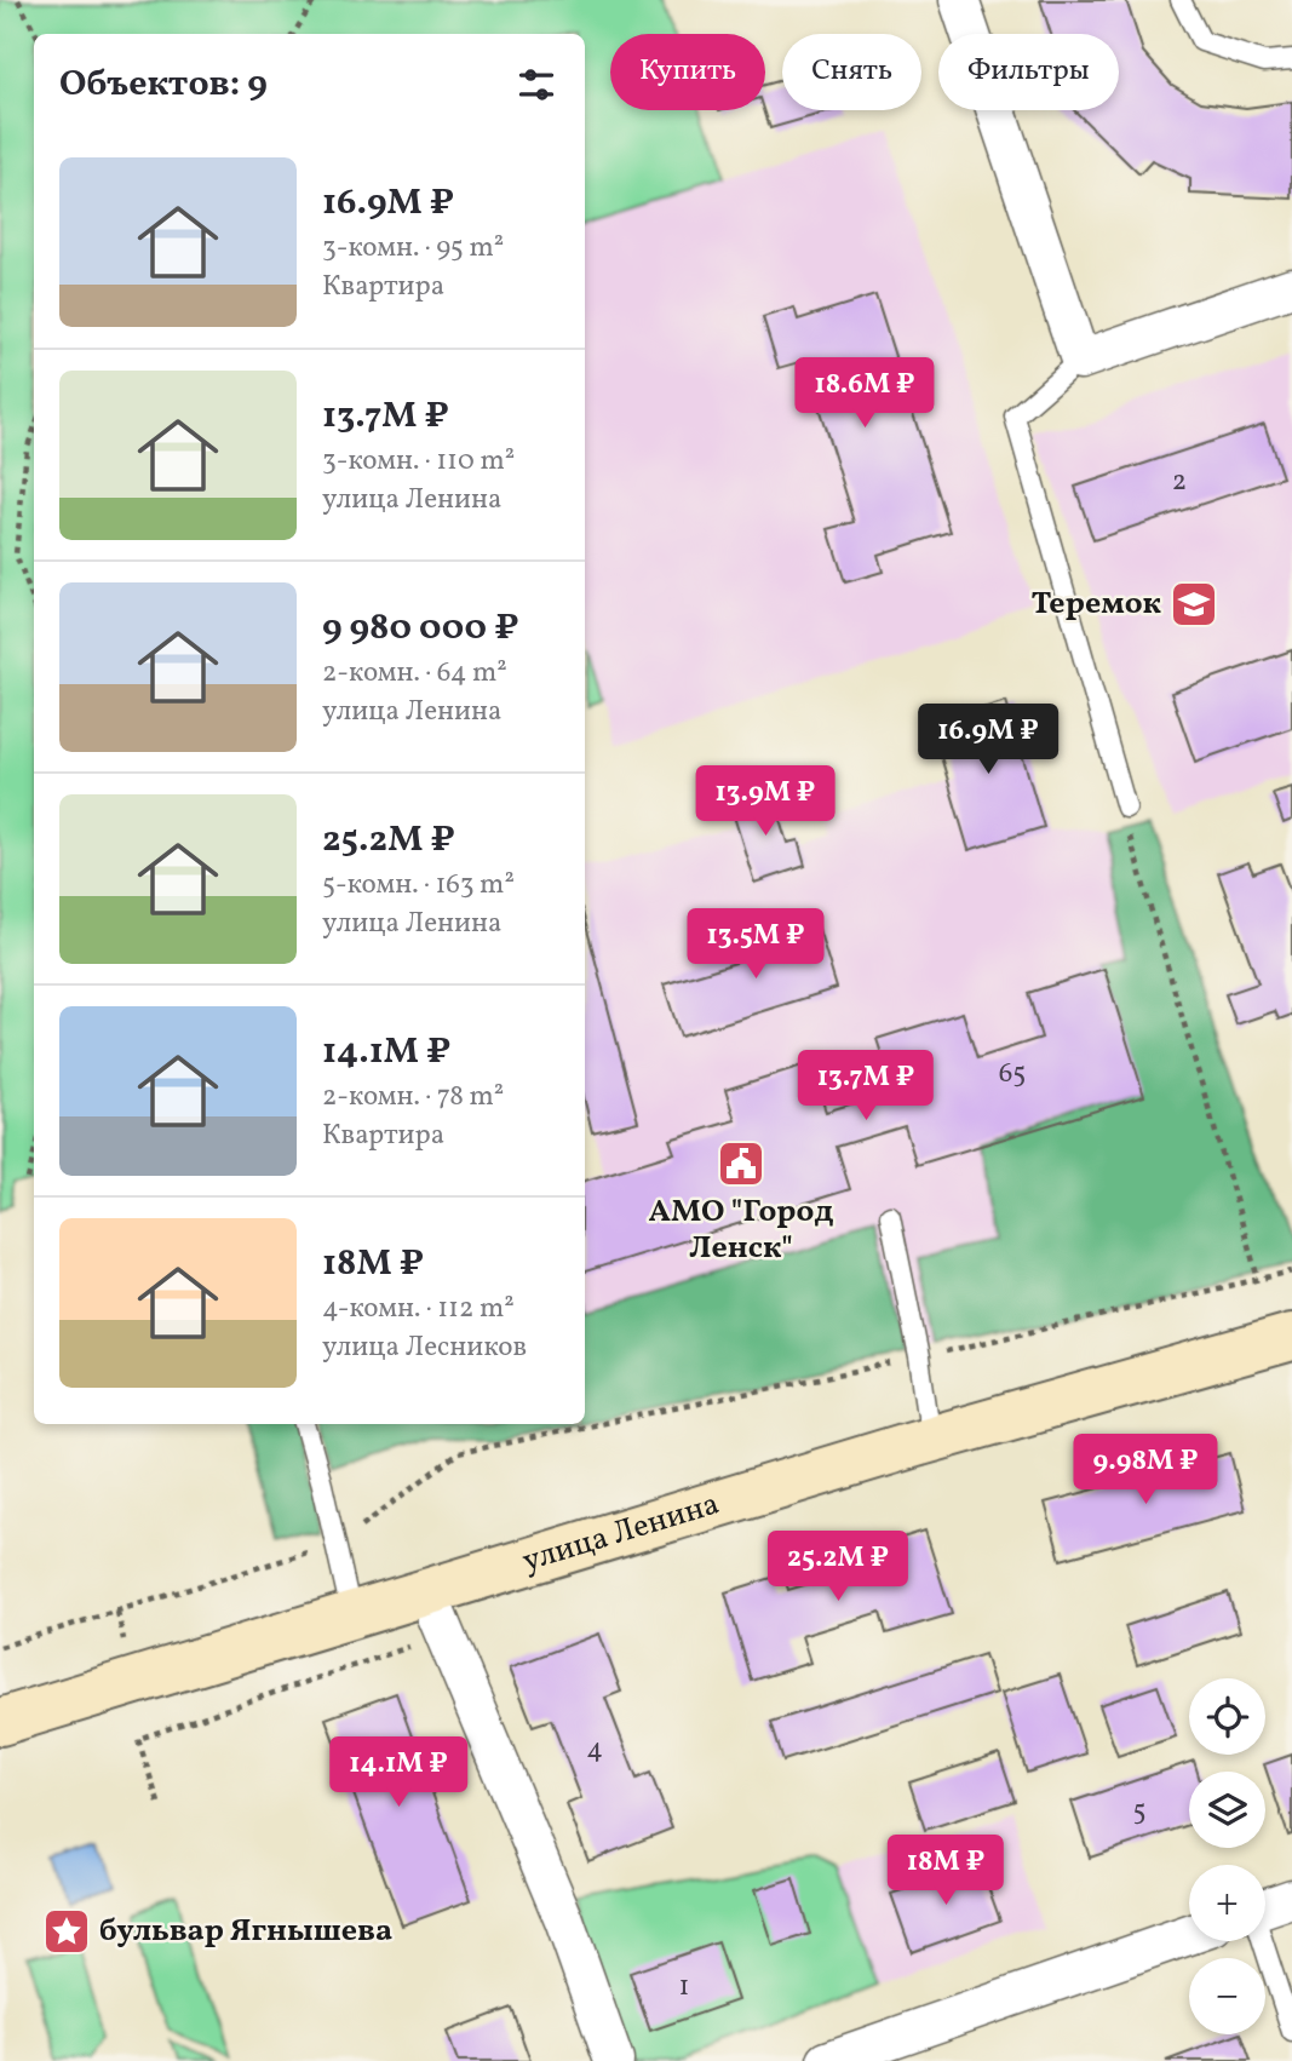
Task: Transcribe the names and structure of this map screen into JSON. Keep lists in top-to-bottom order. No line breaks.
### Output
{"streets":{"main road":["улица Ленина"]},"places":{"school or university":["Теремок"],"public building":["АМО \"Город Ленск\""],"place":["бульвар Ягнышева"]},"house_numbers":["2","65","4","5","1"],"page":{"chip":["Купить","Снять","Фильтры"],"heading":"Объектов: 9","list":[{"name":"16.9M ₽","note":"3-комн. · 95 m² · Квартира"},{"name":"13.7M ₽","note":"3-комн. · 110 m² · улица Ленина"},{"name":"9 980 000 ₽","note":"2-комн. · 64 m² · улица Ленина"},{"name":"25.2M ₽","note":"5-комн. · 163 m² · улица Ленина"},{"name":"14.1M ₽","note":"2-комн. · 78 m² · Квартира"},{"name":"18M ₽","note":"4-комн. · 112 m² · улица Лесников"}],"price":["18.6M ₽","16.9M ₽","13.9M ₽","13.5M ₽","13.7M ₽","9.98M ₽","25.2M ₽","14.1M ₽","18M ₽"],"map_buttons":["+","−"]}}
